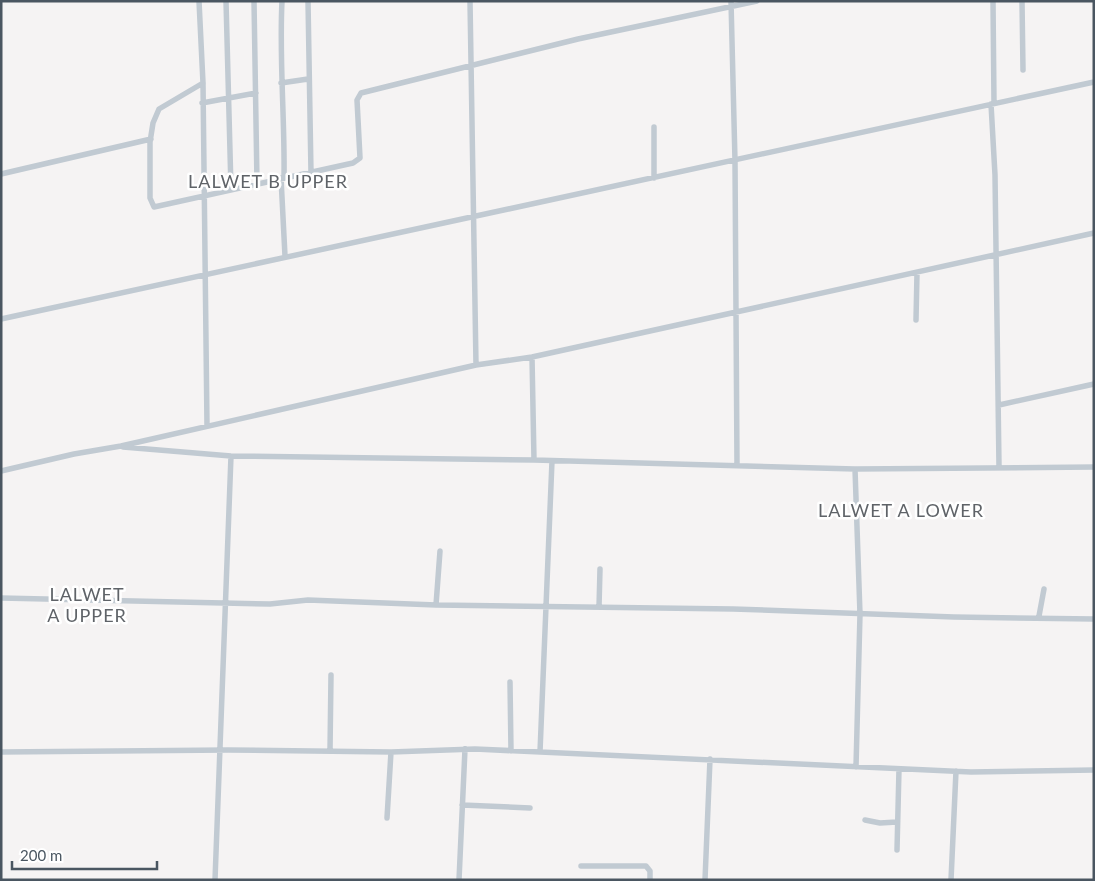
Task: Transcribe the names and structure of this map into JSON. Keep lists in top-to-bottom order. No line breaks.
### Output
{"districts":["LALWET B UPPER","LALWET A LOWER","LALWET A UPPER"],"scale_bar":"200 m"}
